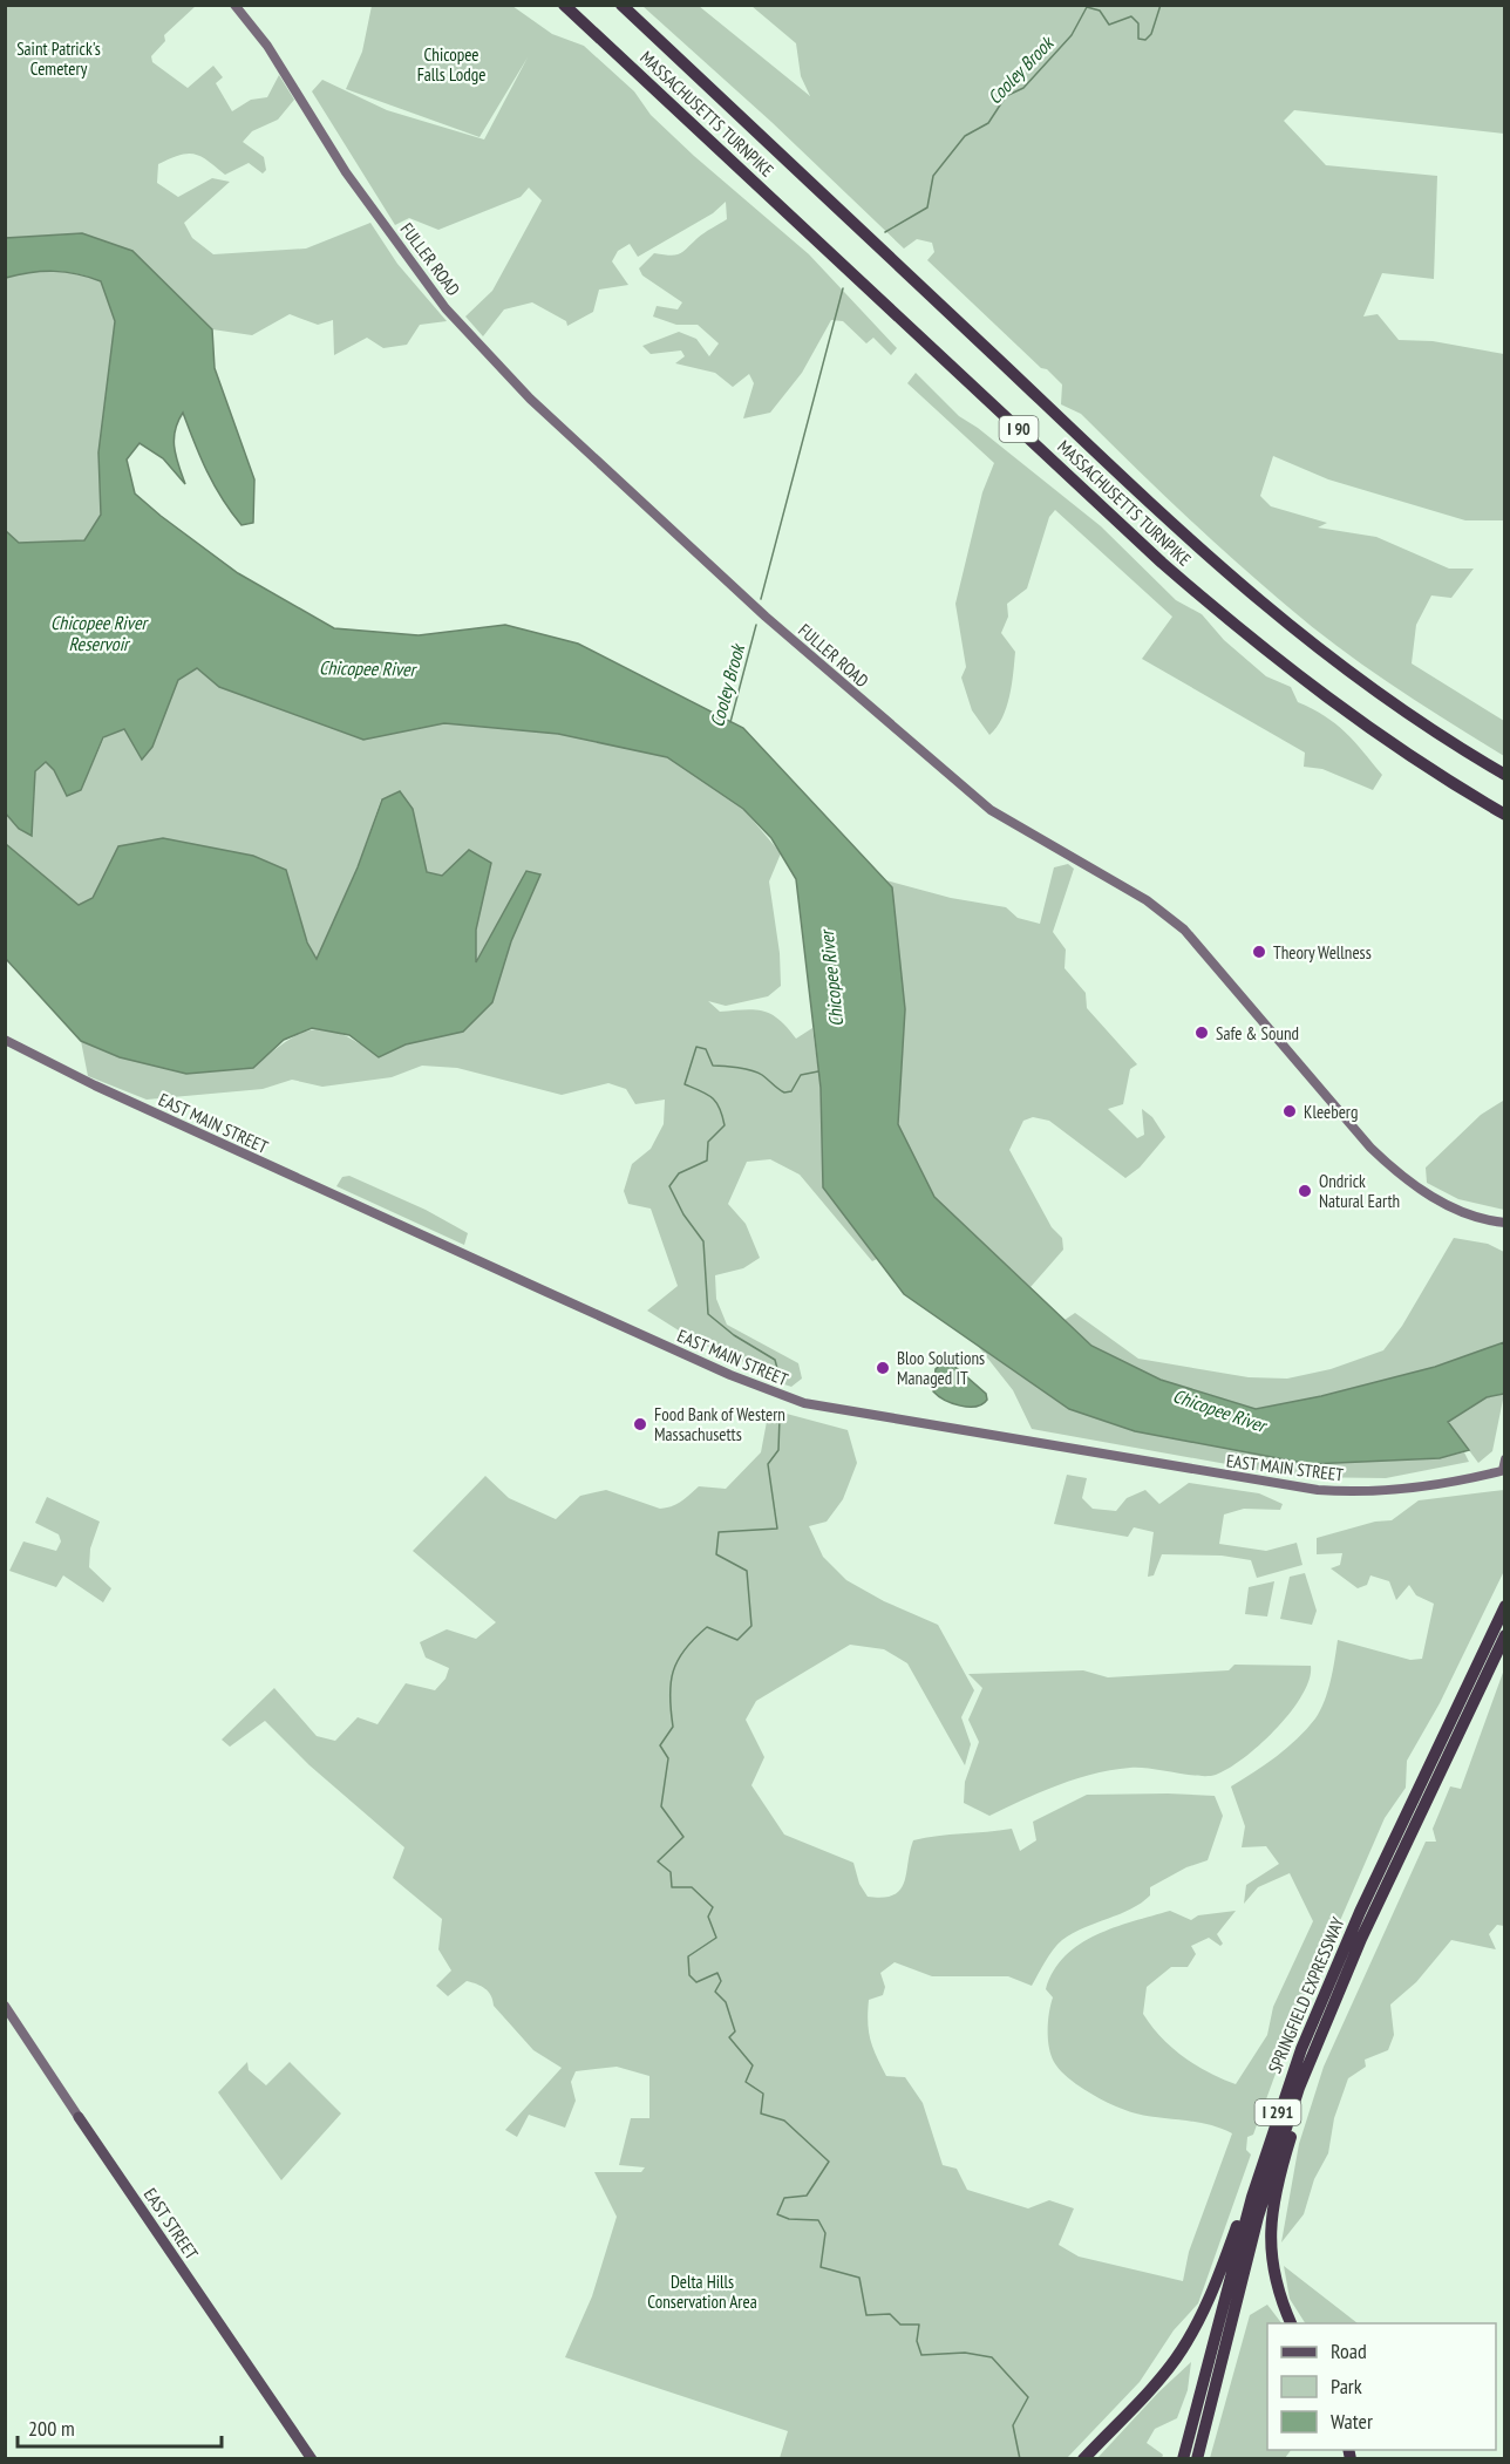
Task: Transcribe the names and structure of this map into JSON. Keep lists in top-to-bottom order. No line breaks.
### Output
{"streets":{"highway":["MASSACHUSETTS TURNPIKE","I 90","SPRINGFIELD EXPRESSWAY","I 291"],"main road":["FULLER ROAD","EAST MAIN STREET","EAST STREET"]},"water":["Cooley Brook","Chicopee River Reservoir","Chicopee River"],"parks":["Saint Patrick's Cemetery","Chicopee Falls Lodge","Delta Hills Conservation Area"],"places":["Theory Wellness","Safe & Sound","Kleeberg","Ondrick Natural Earth","Bloo Solutions Managed IT","Food Bank of Western Massachusetts"],"legend":["Road","Park","Water"],"scale_bar":"200 m"}
